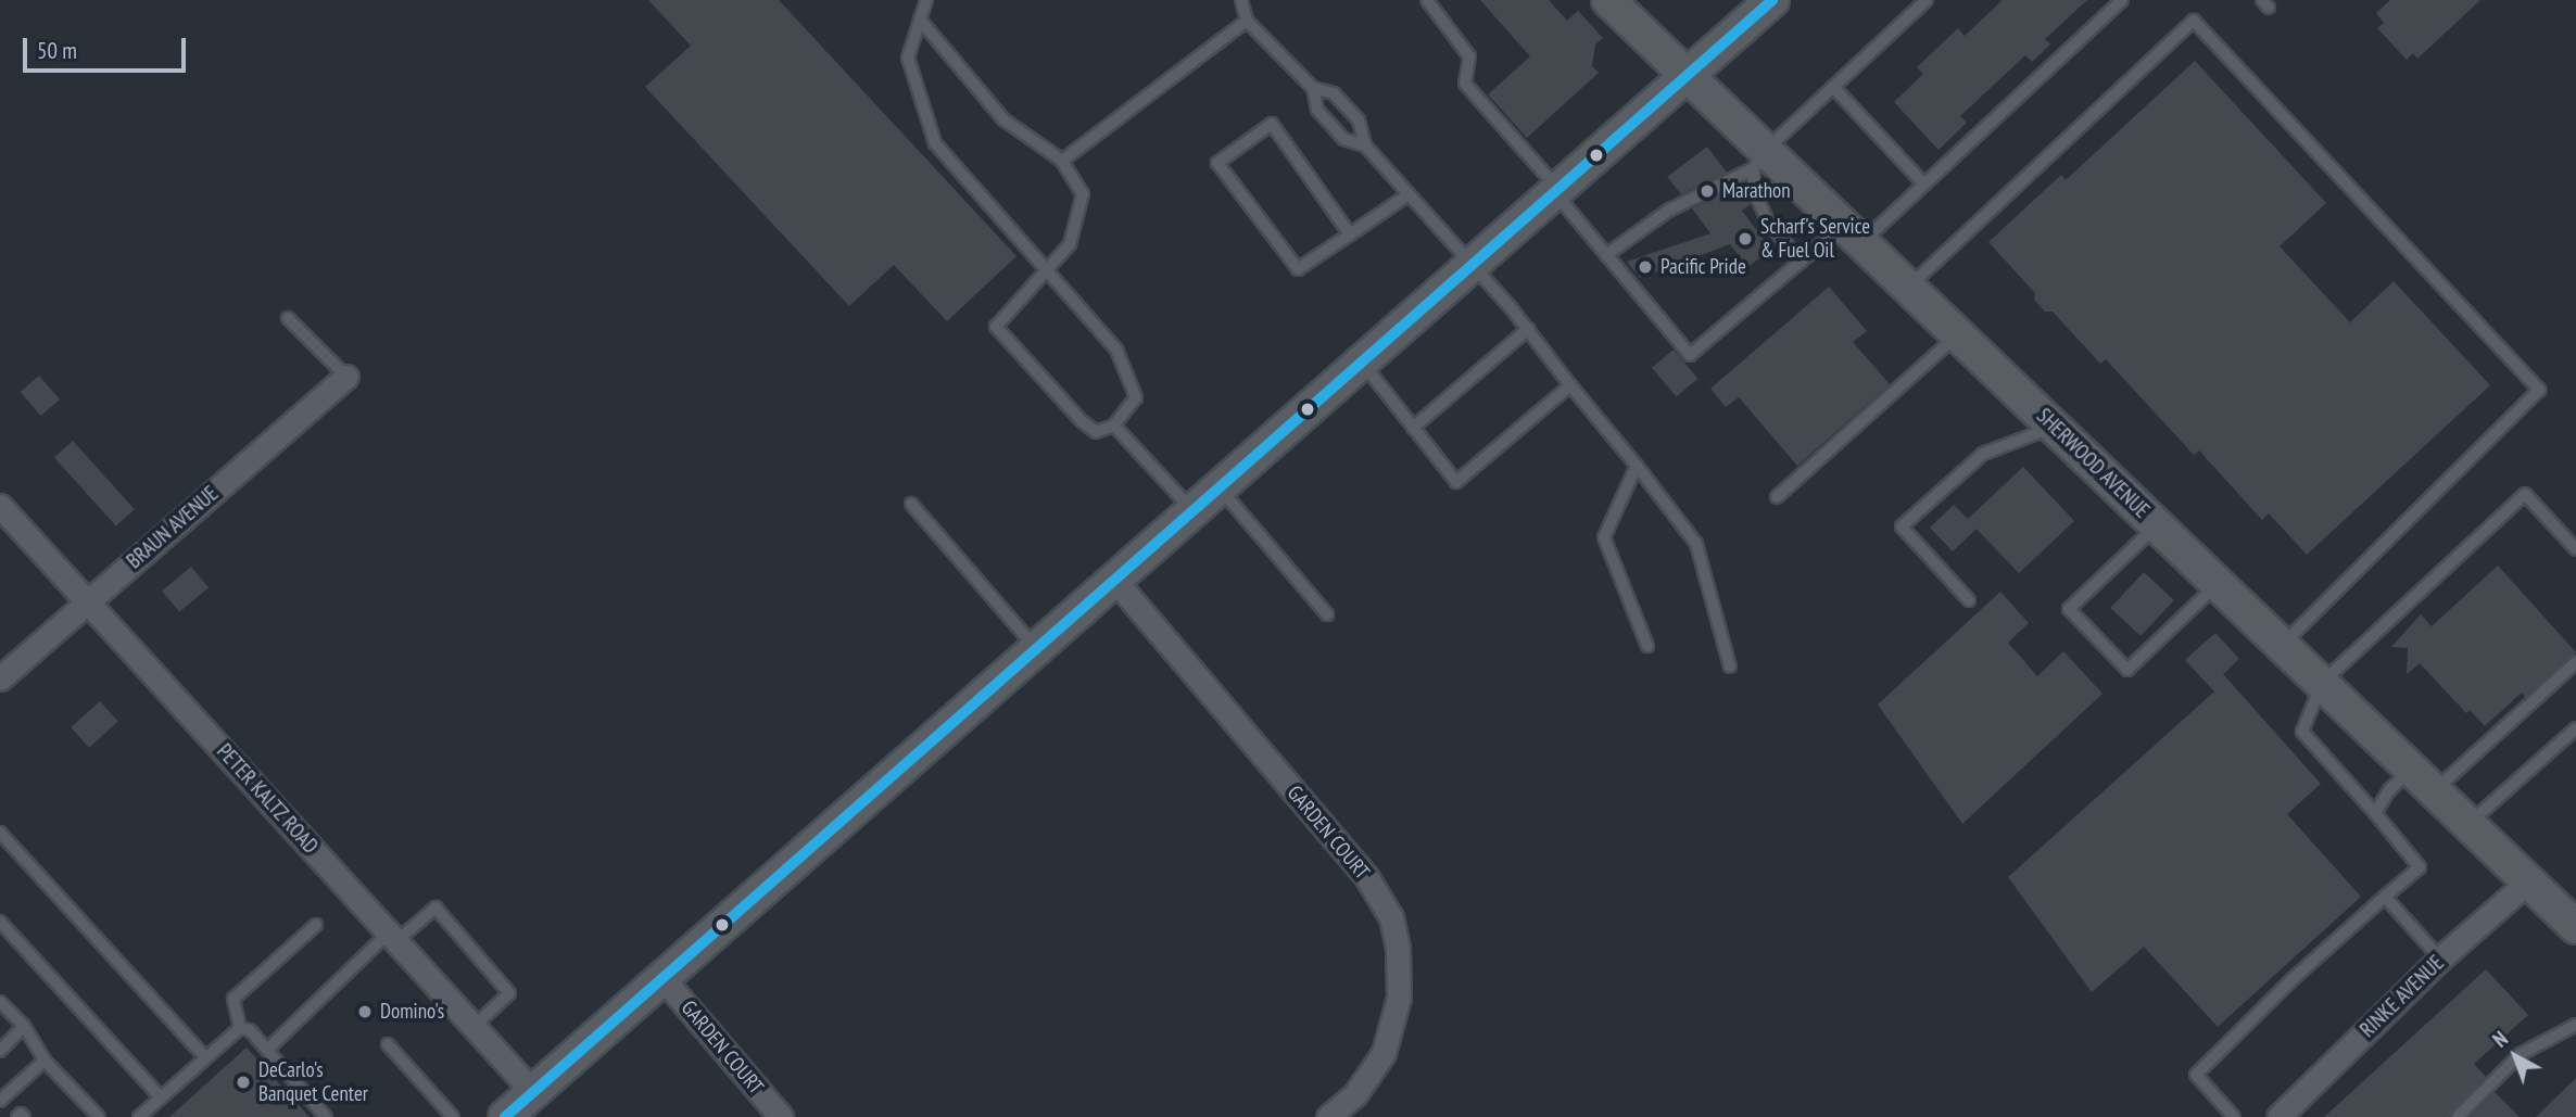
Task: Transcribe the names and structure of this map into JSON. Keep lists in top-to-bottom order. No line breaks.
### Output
{"streets":{"main road":["SHERWOOD AVENUE"],"street":["BRAUN AVENUE","PETER KALTZ ROAD","GARDEN COURT","RINKE AVENUE"]},"crossings":[["SHERWOOD AVENUE","RINKE AVENUE"],["BRAUN AVENUE","PETER KALTZ ROAD"]],"places":["Marathon","Scharf's Service & Fuel Oil","Pacific Pride","Domino's","DeCarlo's Banquet Center"],"scale_bar":"50 m","north":"top left"}
